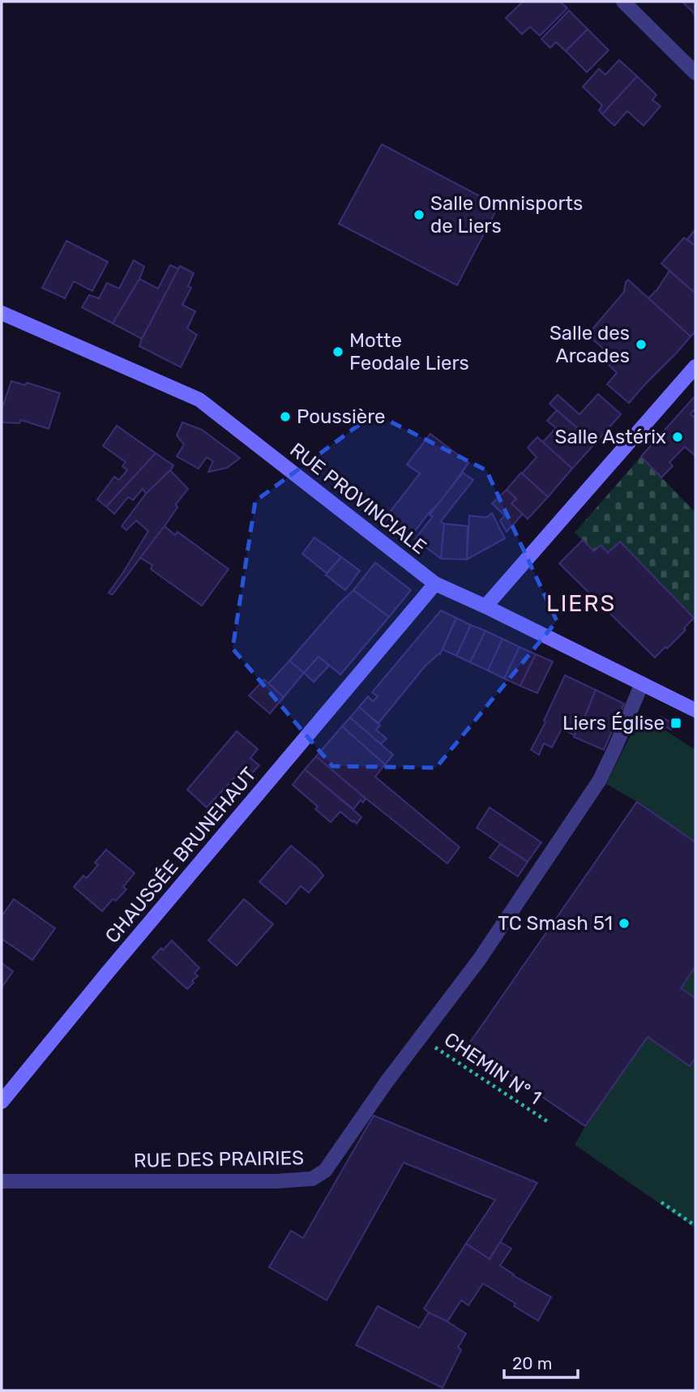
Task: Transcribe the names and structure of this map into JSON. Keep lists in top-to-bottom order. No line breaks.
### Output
{"streets":{"street":["RUE PROVINCIALE","CHAUSSÉE BRUNEHAUT","RUE DES PRAIRIES"],"path":["CHEMIN N° 1"]},"crossings":[["RUE PROVINCIALE","CHAUSSÉE BRUNEHAUT"],["RUE PROVINCIALE","RUE DES PRAIRIES"],["CHEMIN N° 1","RUE DES PRAIRIES"]],"districts":["LIERS"],"places":{"other":["Salle Omnisports de Liers","Salle des Arcades","Motte Feodale Liers","Poussière","Salle Astérix","TC Smash 51"],"transit":["Liers Église"]},"scale_bar":"20 m"}
